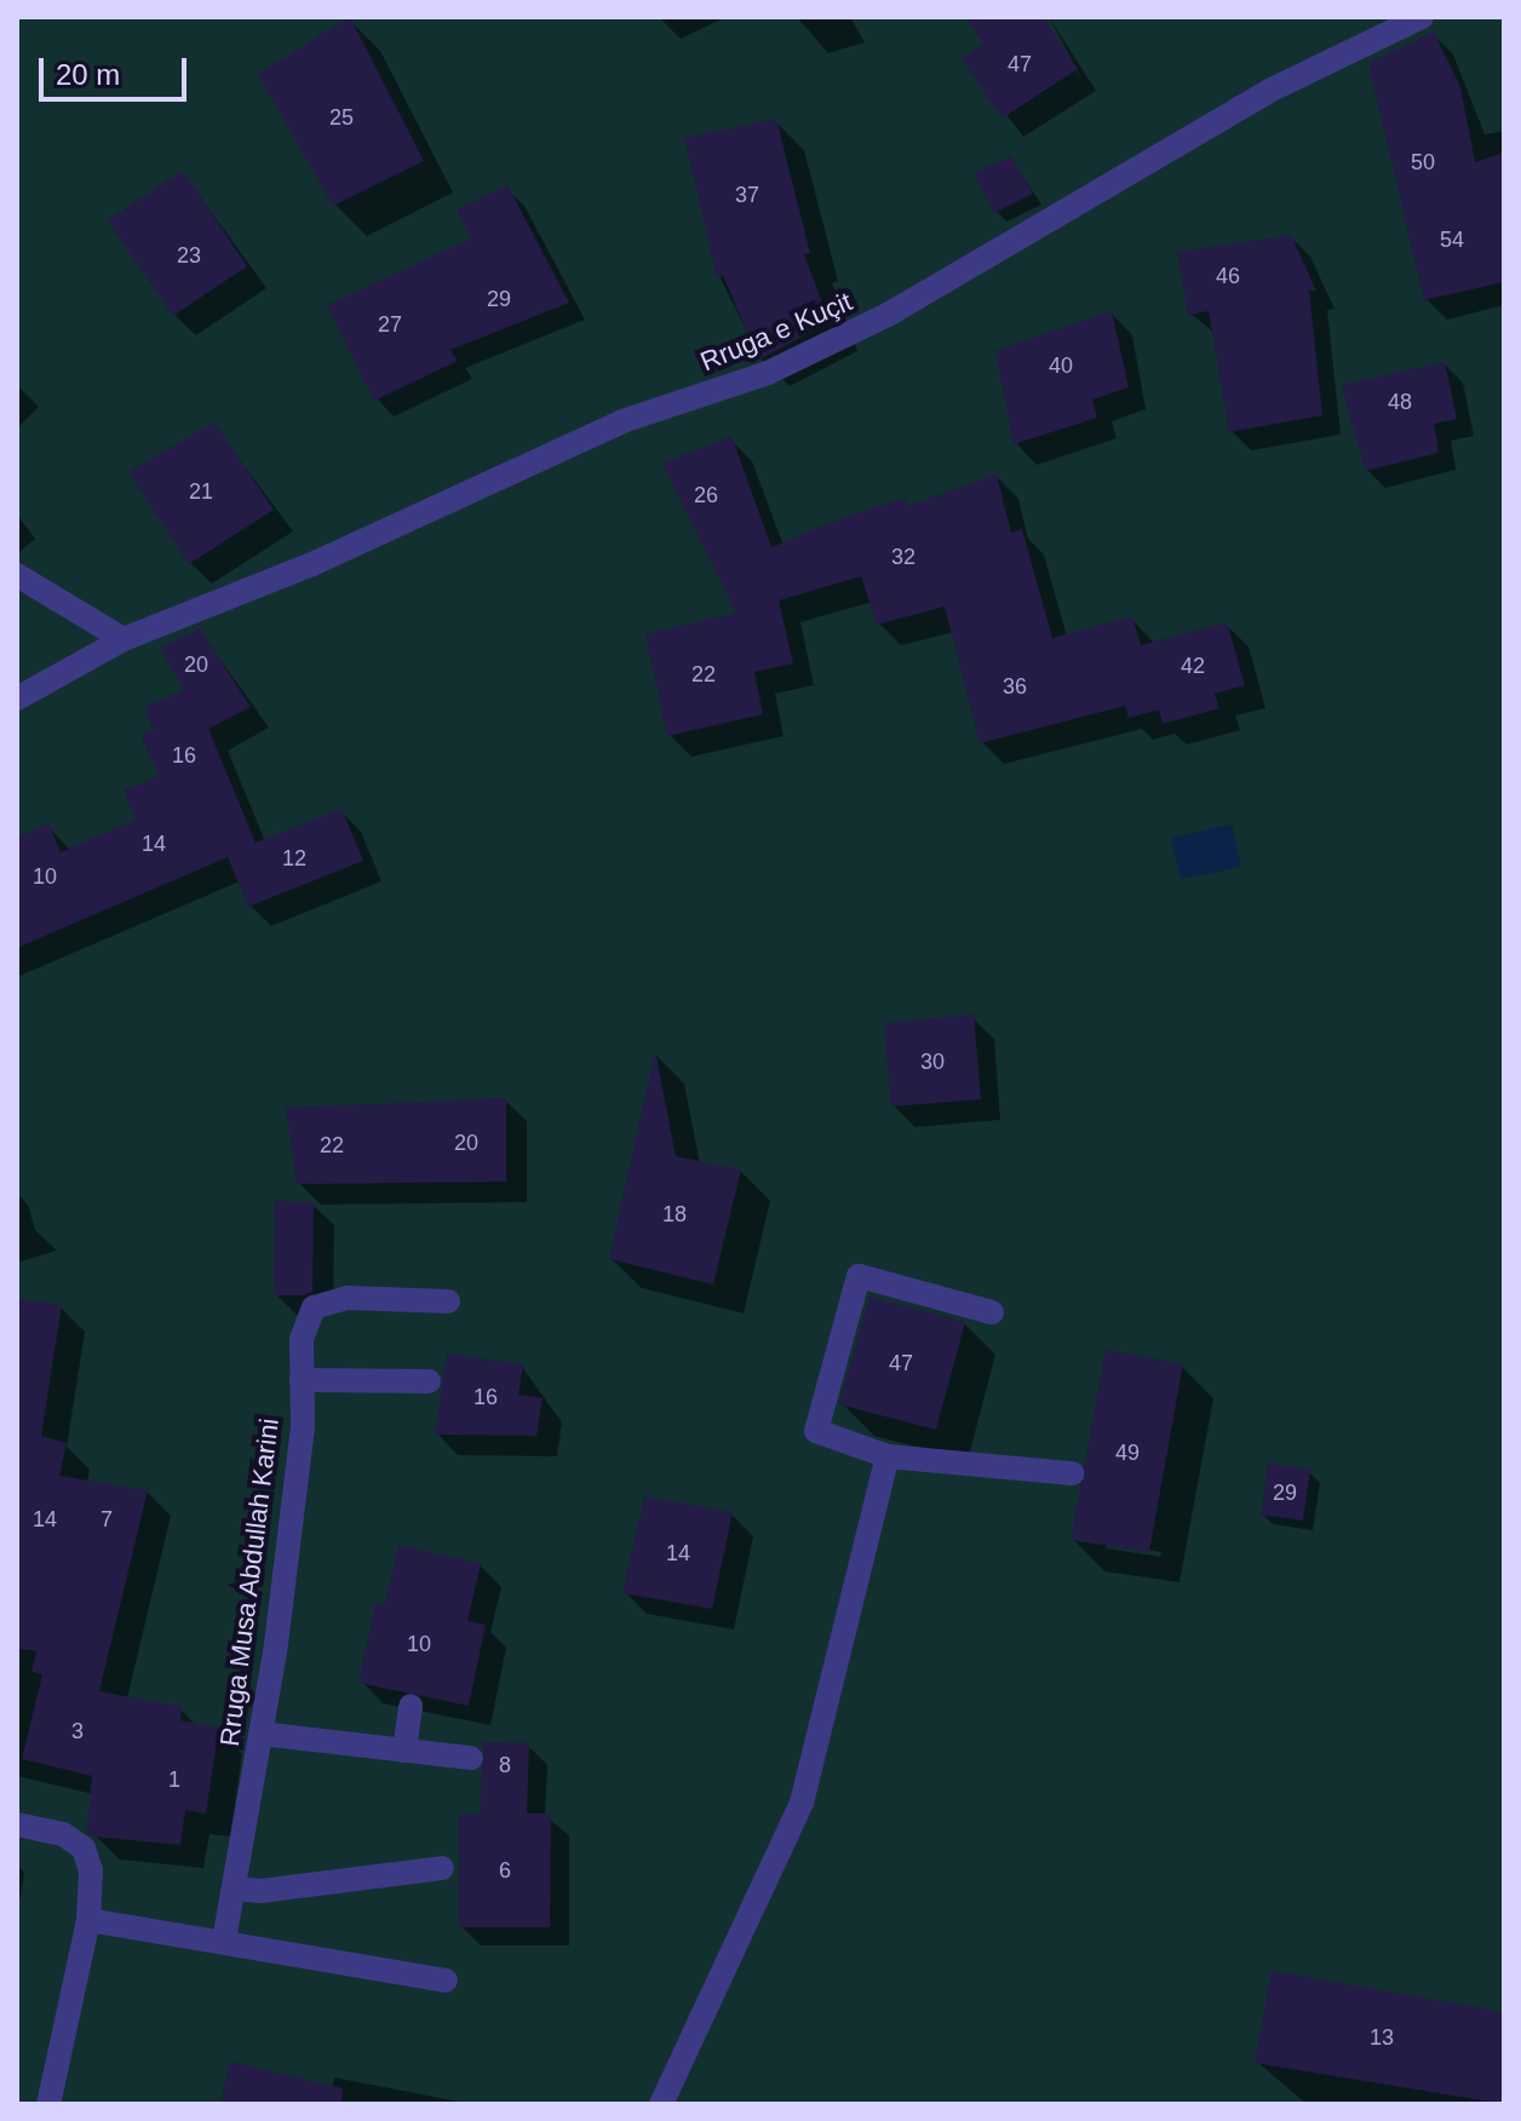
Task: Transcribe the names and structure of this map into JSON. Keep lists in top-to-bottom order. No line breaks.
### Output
{"streets":{"street":["Rruga e Kuçit","Rruga Musa Abdullah Karini"]},"house_numbers":["47","25","50","37","54","23","46","29","27","40","48","21","26","32","20","42","22","36","16","14","12","10","30","20","22","18","47","16","49","29","14","7","14","10","3","8","1","6","13"],"scale_bar":"20 m"}
